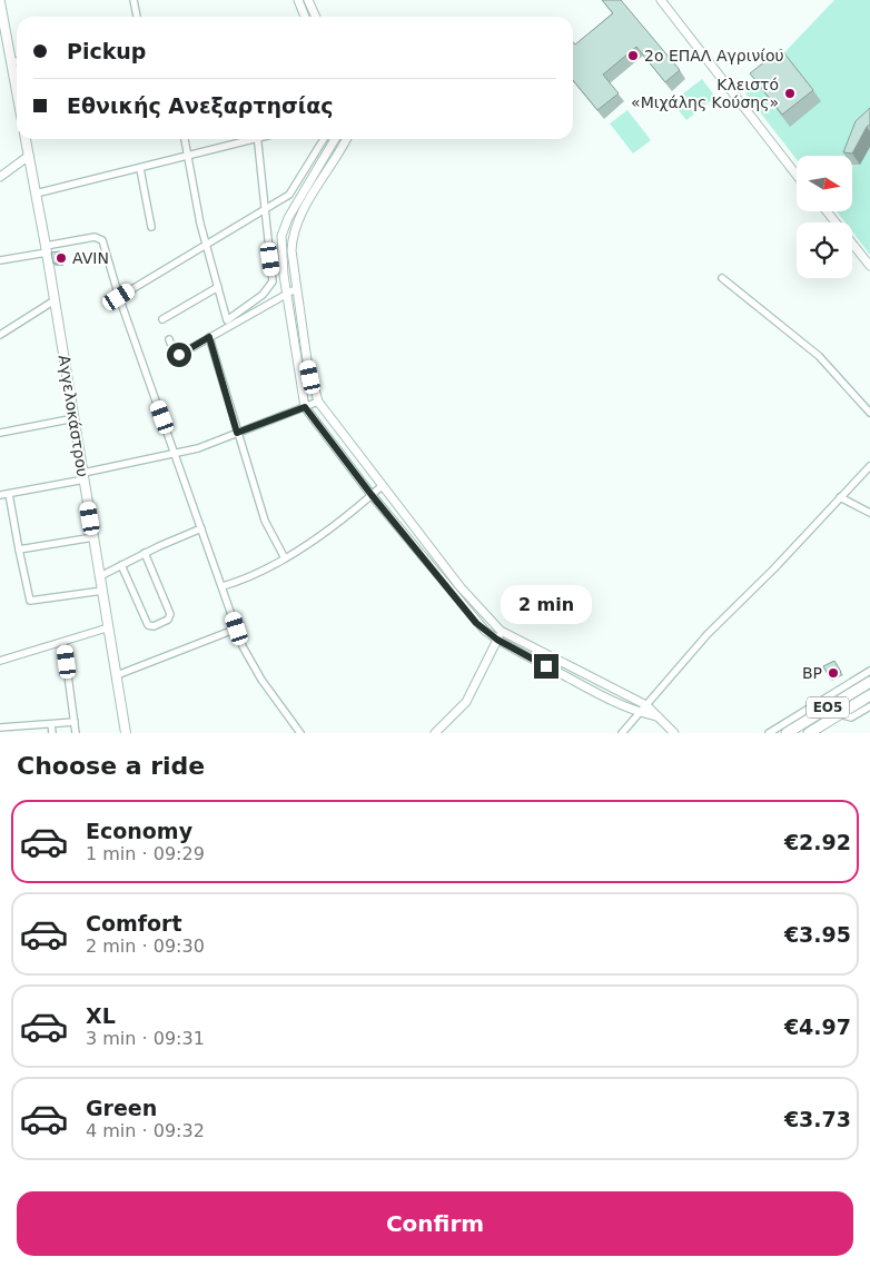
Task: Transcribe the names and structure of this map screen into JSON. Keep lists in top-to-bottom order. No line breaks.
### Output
{"streets":{"main road":["Αγγελοκάστρου","ΕΟ5"]},"places":["2ο ΕΠΑΛ Αγρινίου","Κλειστό «Μιχάλης Κούσης»","AVIN","BP"],"north":"right","page":{"banner":["Pickup","Εθνικής Ανεξαρτησίας"],"bubble":"2 min","heading":"Choose a ride","list":[{"name":"Economy","note":"1 min · 09:29","value":"€2.92"},{"name":"Comfort","note":"2 min · 09:30","value":"€3.95"},{"name":"XL","note":"3 min · 09:31","value":"€4.97"},{"name":"Green","note":"4 min · 09:32","value":"€3.73"}],"buttons":"Confirm"}}
